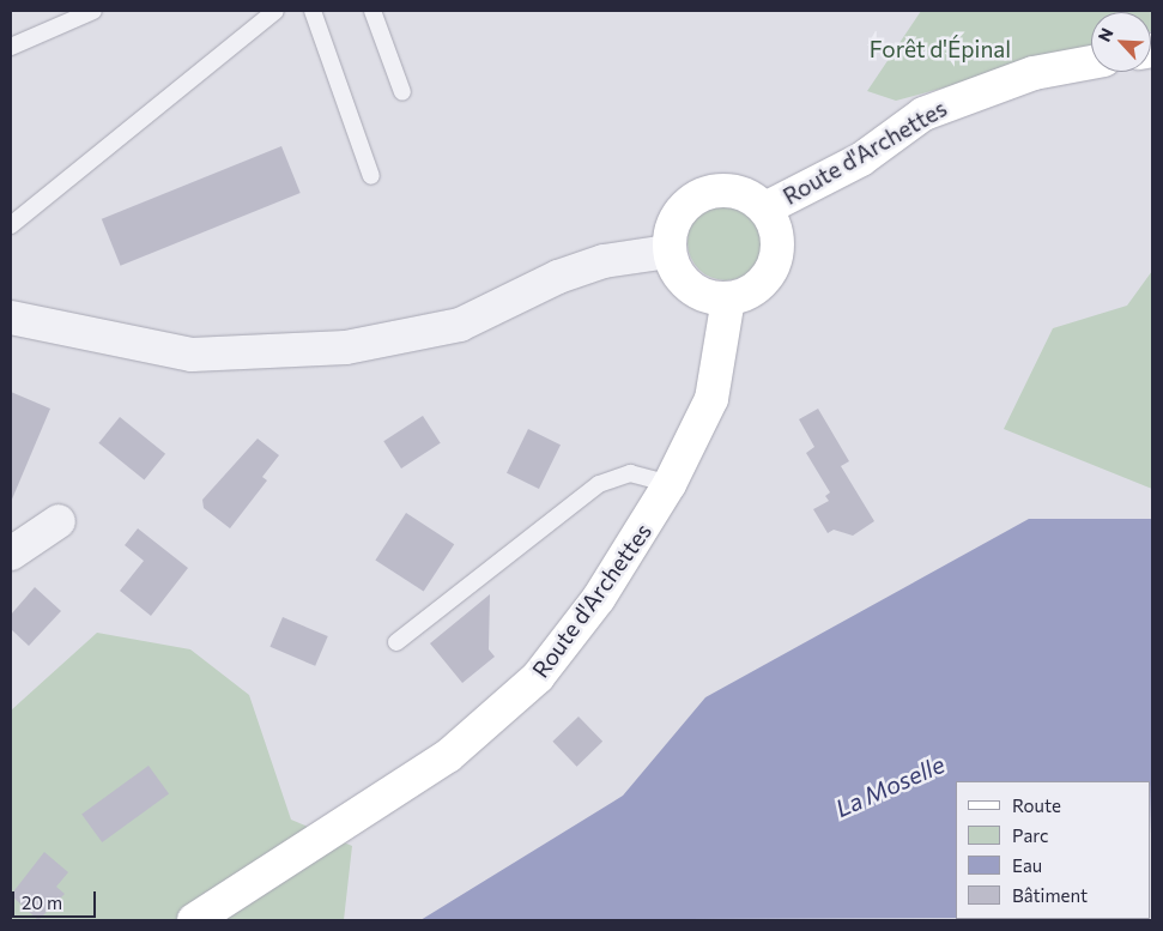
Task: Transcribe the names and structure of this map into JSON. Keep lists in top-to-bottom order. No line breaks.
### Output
{"streets":{"street":["Route d'Archettes"]},"water":["La Moselle"],"parks":["Forêt d'Épinal"],"legend":["Route","Parc","Eau","Bâtiment"],"scale_bar":"20 m","north":"top left"}
